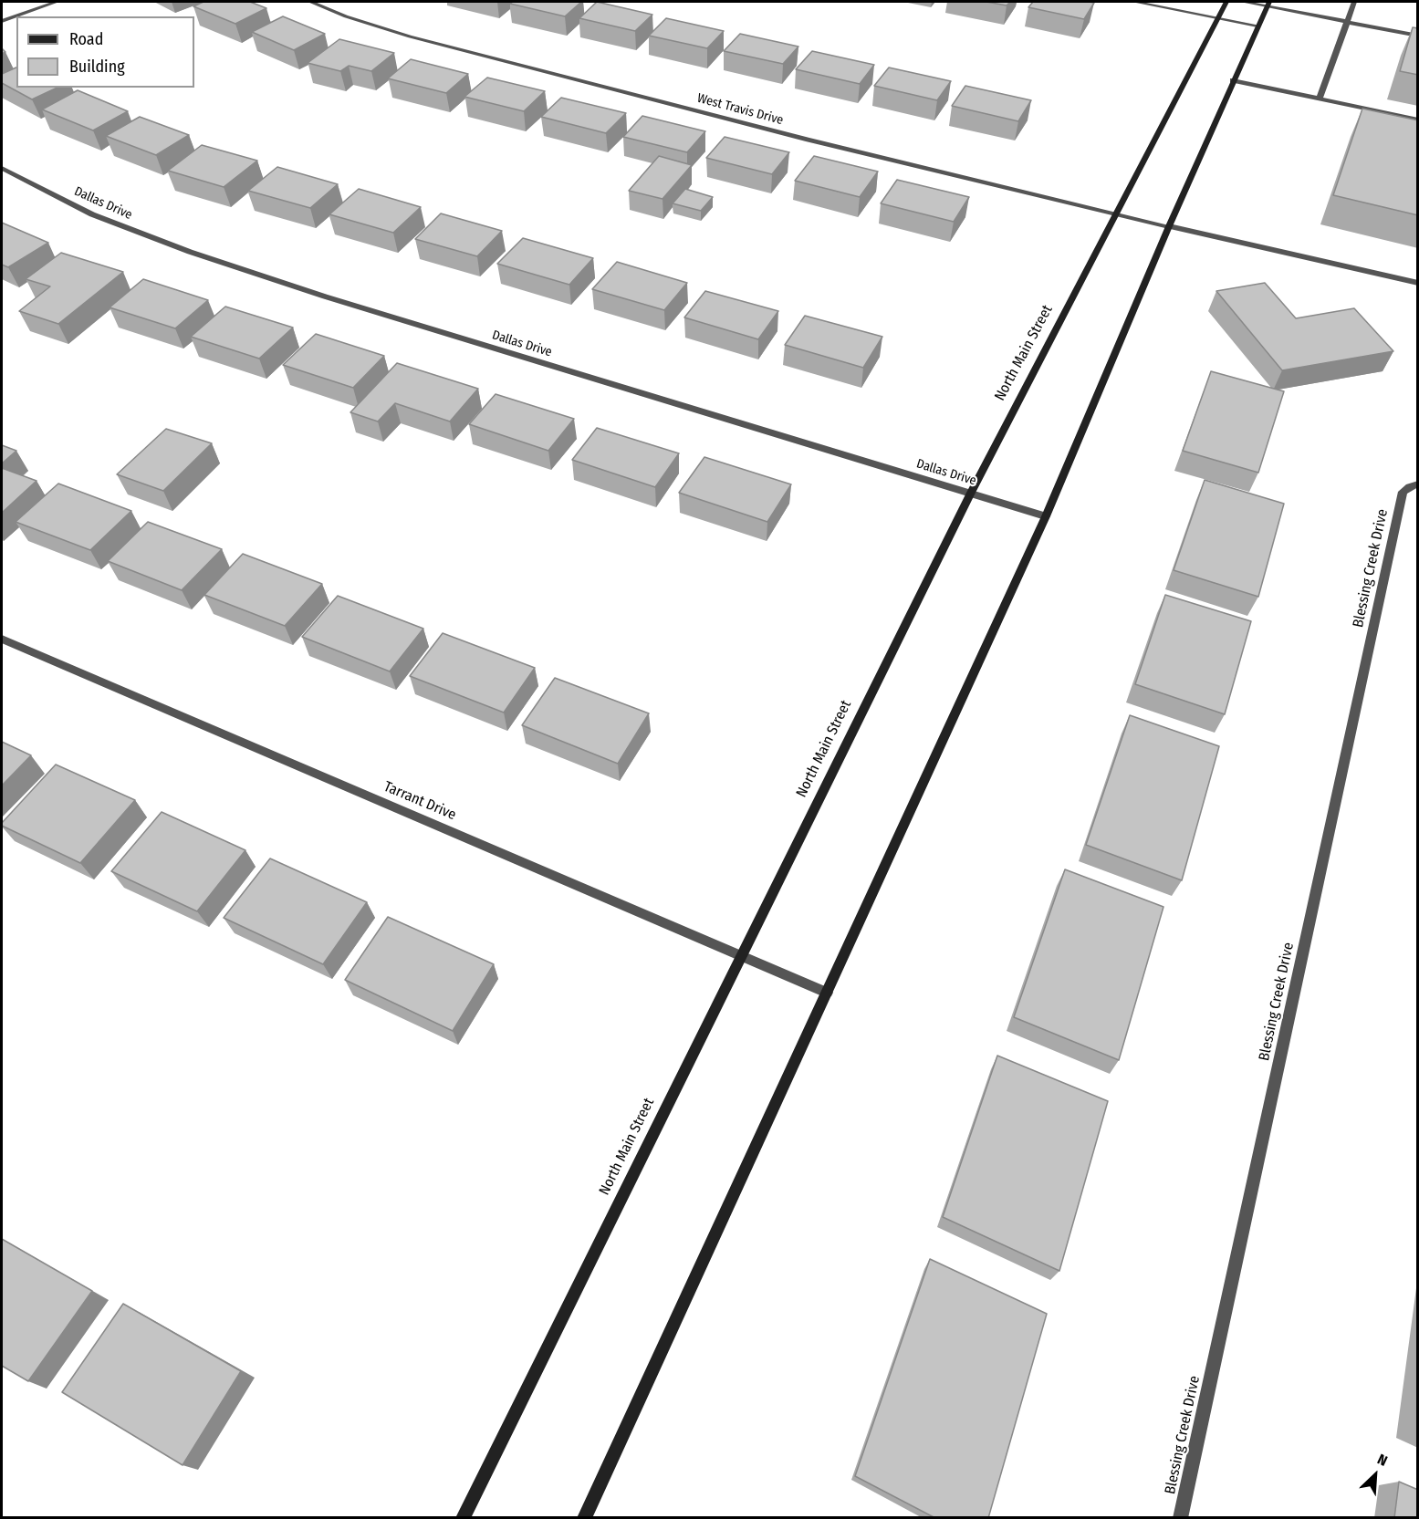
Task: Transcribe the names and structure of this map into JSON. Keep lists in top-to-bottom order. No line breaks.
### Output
{"streets":{"main road":["North Main Street"],"street":["West Travis Drive","Dallas Drive","Blessing Creek Drive","Tarrant Drive"]},"crossings":[["West Travis Drive","North Main Street"],["Dallas Drive","North Main Street"],["North Main Street","Tarrant Drive"]],"legend":["Road","Building"],"north":"top right"}
